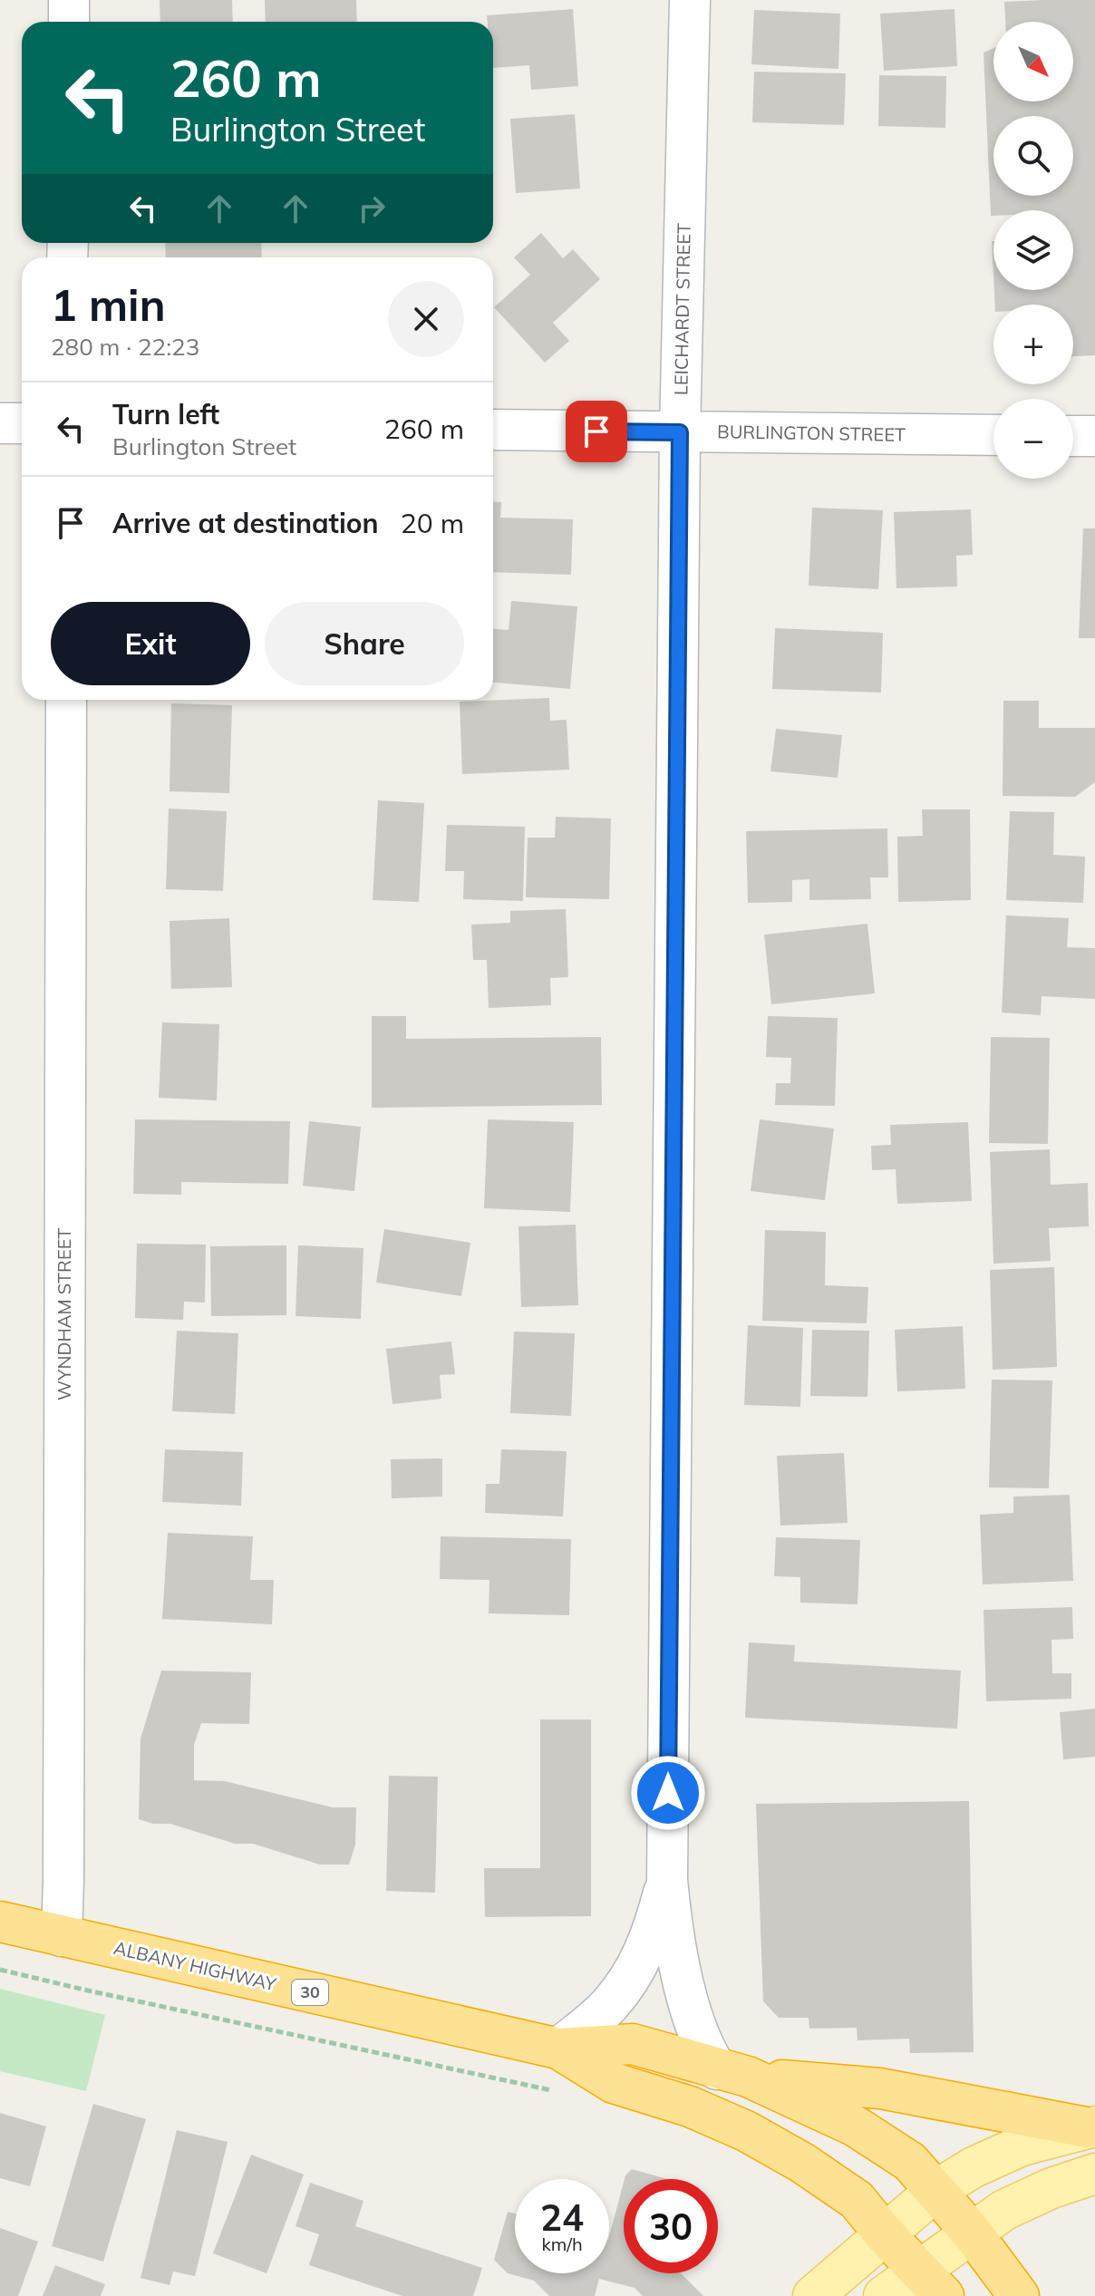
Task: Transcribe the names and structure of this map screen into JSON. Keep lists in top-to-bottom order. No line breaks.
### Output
{"streets":{"highway":["ALBANY HIGHWAY","30"],"street":["LEICHARDT STREET","BURLINGTON STREET","WYNDHAM STREET"]},"crossings":[["LEICHARDT STREET","BURLINGTON STREET"],["LEICHARDT STREET","ALBANY HIGHWAY"],["LEICHARDT STREET","30"],["WYNDHAM STREET","ALBANY HIGHWAY"],["ALBANY HIGHWAY","30"]],"north":"bottom right","page":{"map_buttons":["+","−"],"turn":["260 m","Burlington Street"],"heading":["1 min","280 m · 22:23"],"list":[{"name":"Turn left","note":"Burlington Street","value":"260 m"},{"name":"Arrive at destination","value":"20 m"}],"buttons":["Exit","Share"],"speed":"24 km/h","limit":"30"}}
